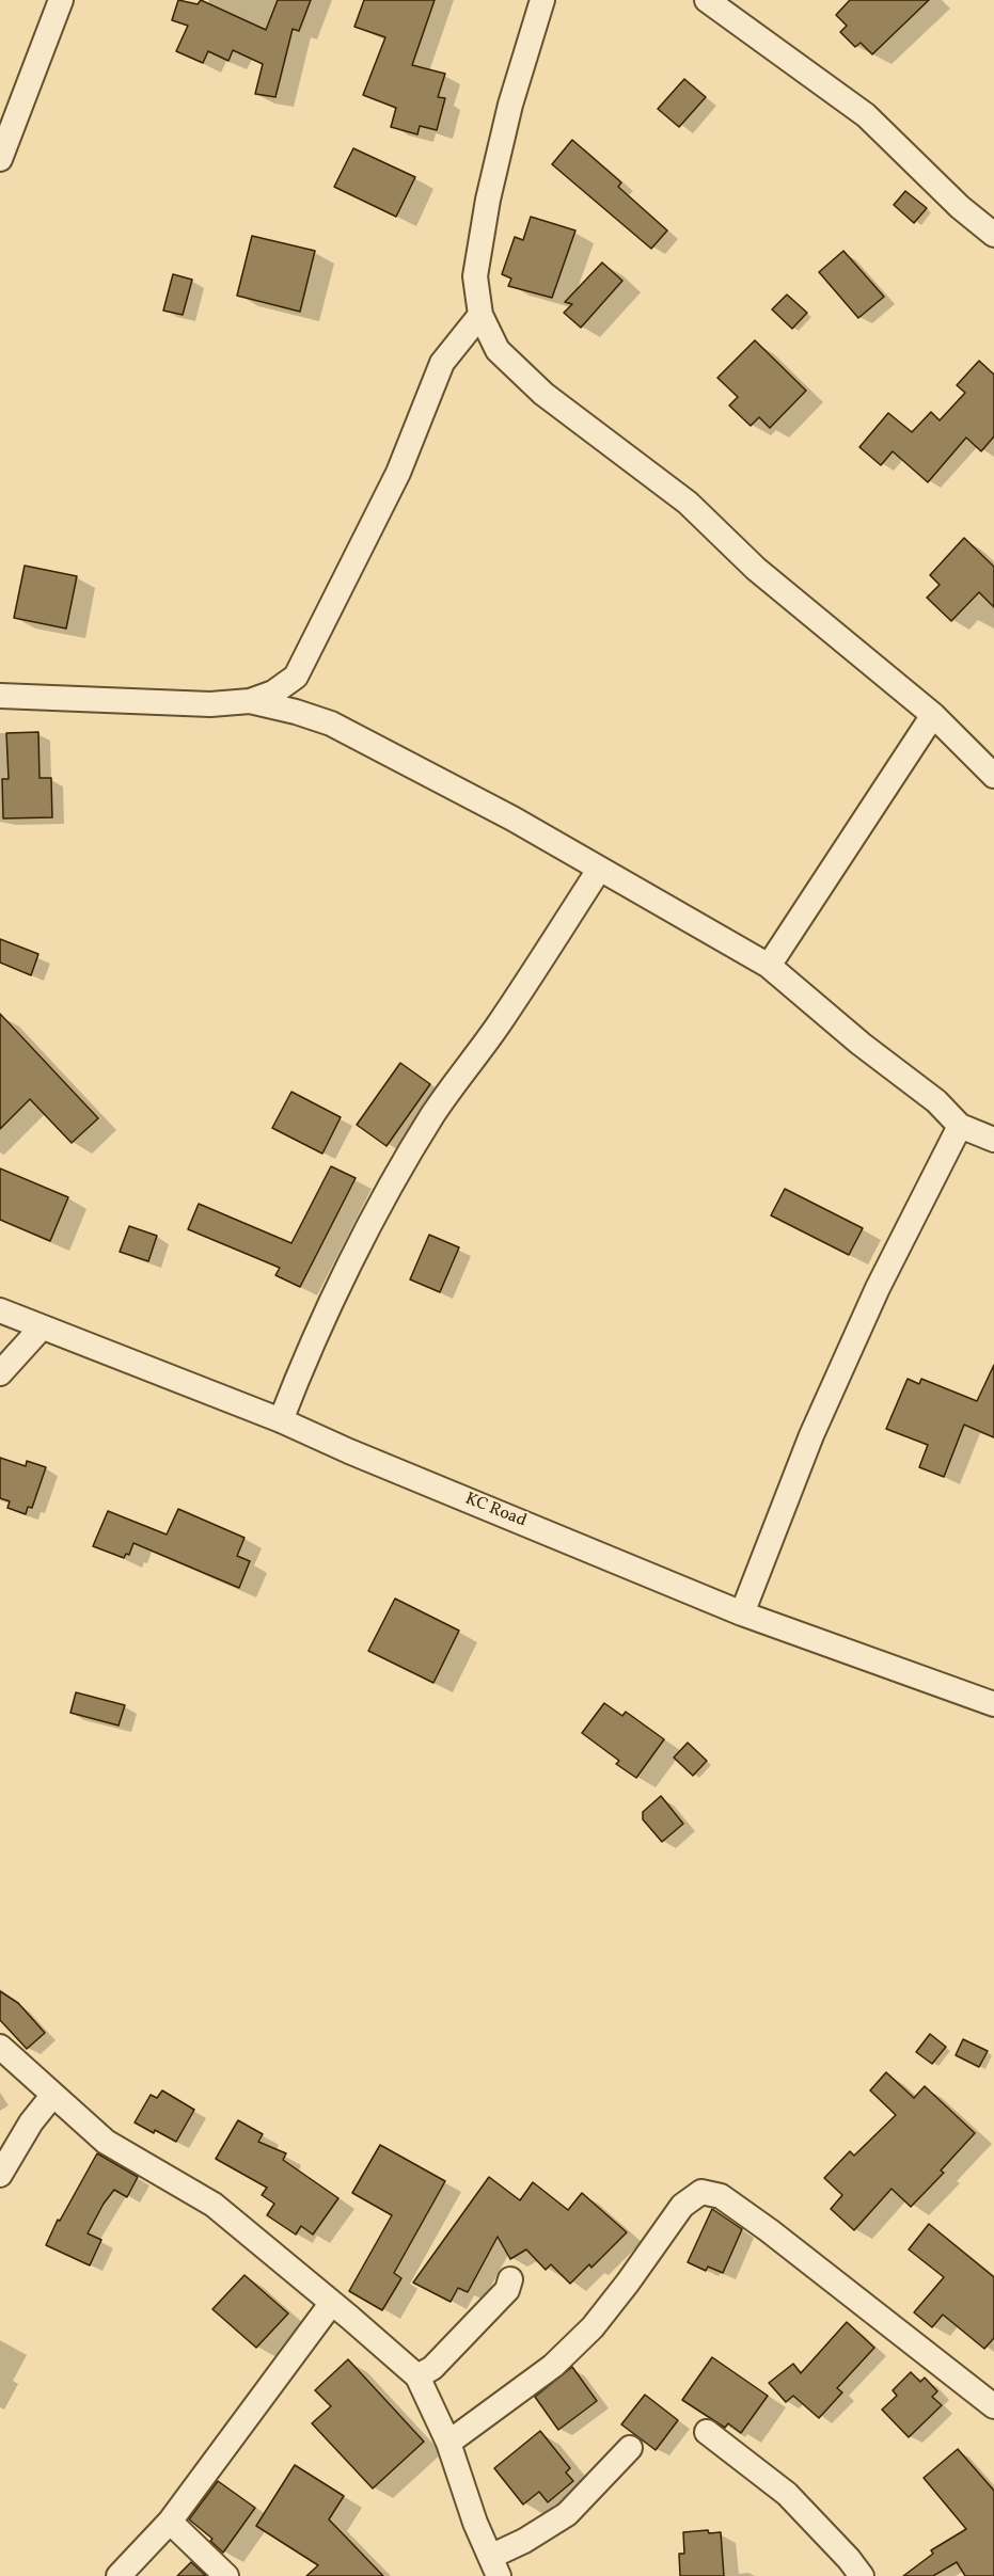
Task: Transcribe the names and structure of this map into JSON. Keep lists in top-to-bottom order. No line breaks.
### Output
{"streets":{"street":["KC Road"]}}
